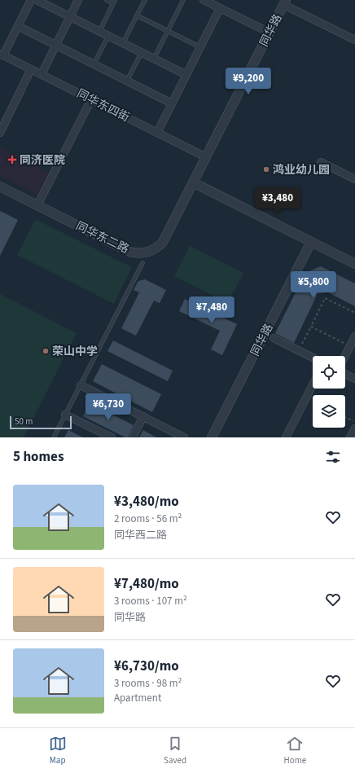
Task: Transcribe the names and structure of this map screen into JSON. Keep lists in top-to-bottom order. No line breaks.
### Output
{"streets":{"street":["同华路","同华东四街","同华东二路"]},"crossings":[["同华路","同华东四街"],["同华路","同华东二路"]],"places":{"health":["同济医院"],"other":["鸿业幼儿园","荣山中学"]},"scale_bar":"50 m","page":{"price":["¥9,200","¥3,480","¥5,800","¥7,480","¥6,730"],"scale":"50 m","heading":"5 homes","list":[{"name":"¥3,480/mo","note":"2 rooms · 56 m² · 同华西二路"},{"name":"¥7,480/mo","note":"3 rooms · 107 m² · 同华路"},{"name":"¥6,730/mo","note":"3 rooms · 98 m² · Apartment"}],"tabs":["Map","Saved","Home"]}}
